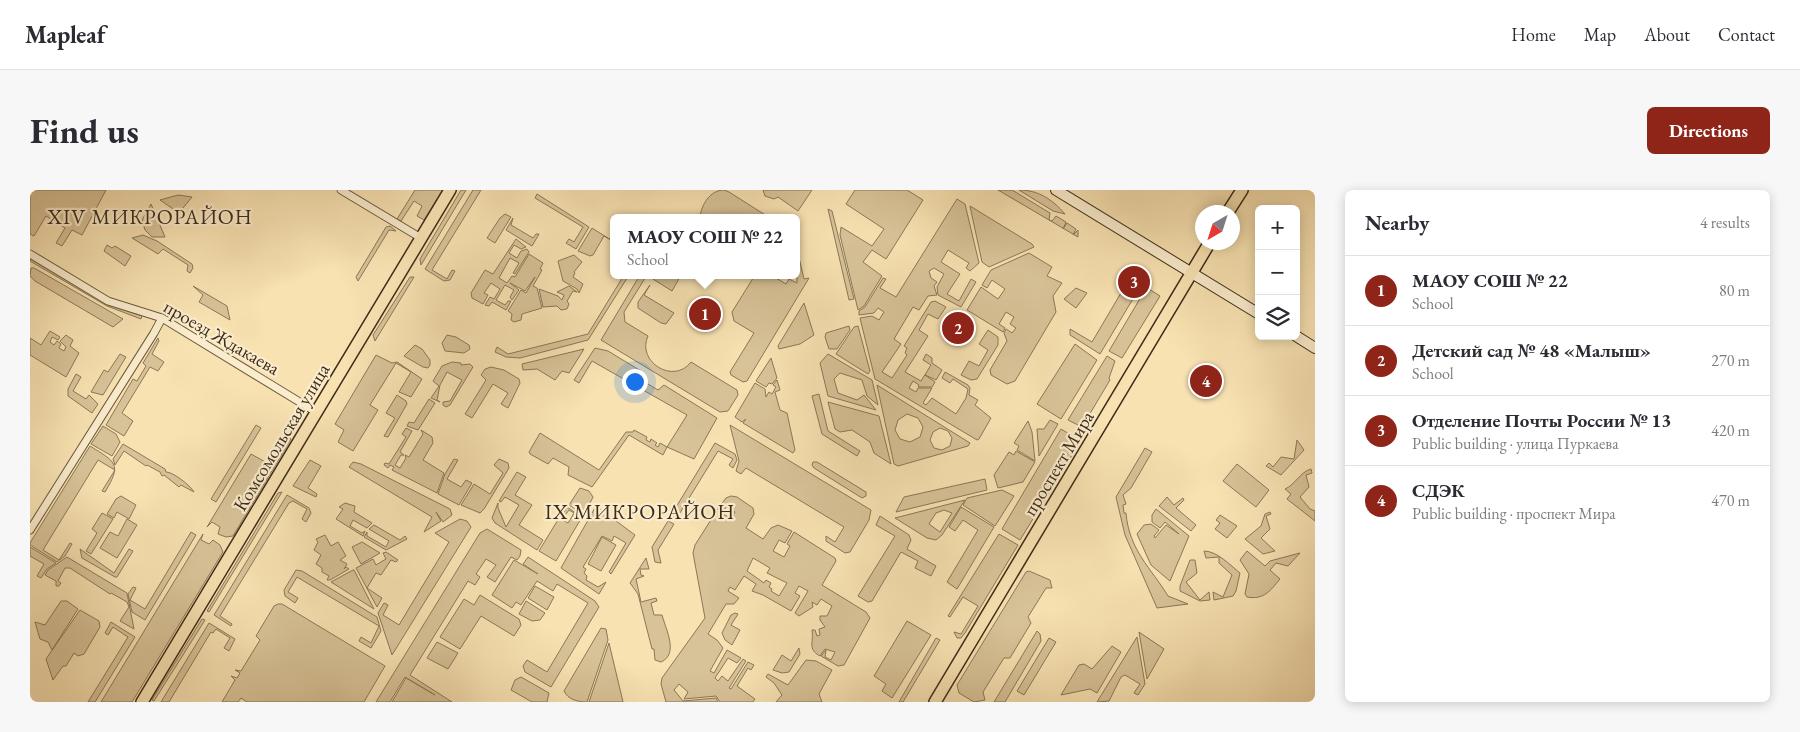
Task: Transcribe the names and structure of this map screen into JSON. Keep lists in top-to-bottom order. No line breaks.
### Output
{"streets":{"main road":["Комсомольская улица","проспект Мира"],"street":["проезд Ждакаева"]},"crossings":[["проезд Ждакаева","Комсомольская улица"]],"districts":["XIV МИКРОРАЙОН","IX МИКРОРАЙОН"],"north":"bottom left","page":{"header":"Mapleaf","nav":["Home","Map","About","Contact"],"buttons":"Directions","title":"Find us","heading":["Nearby","4 results"],"map_buttons":["+","−"],"popup":["МАОУ СОШ № 22","School"],"list":[{"mark":"1","name":"МАОУ СОШ № 22","note":"School","value":"80 m"},{"mark":"2","name":"Детский сад № 48 «Малыш»","note":"School","value":"270 m"},{"mark":"3","name":"Отделение Почты России № 13","note":"Public building · улица Пуркаева","value":"420 m"},{"mark":"4","name":"СДЭК","note":"Public building · проспект Мира","value":"470 m"}],"pins":["3","1","2","4"]}}
